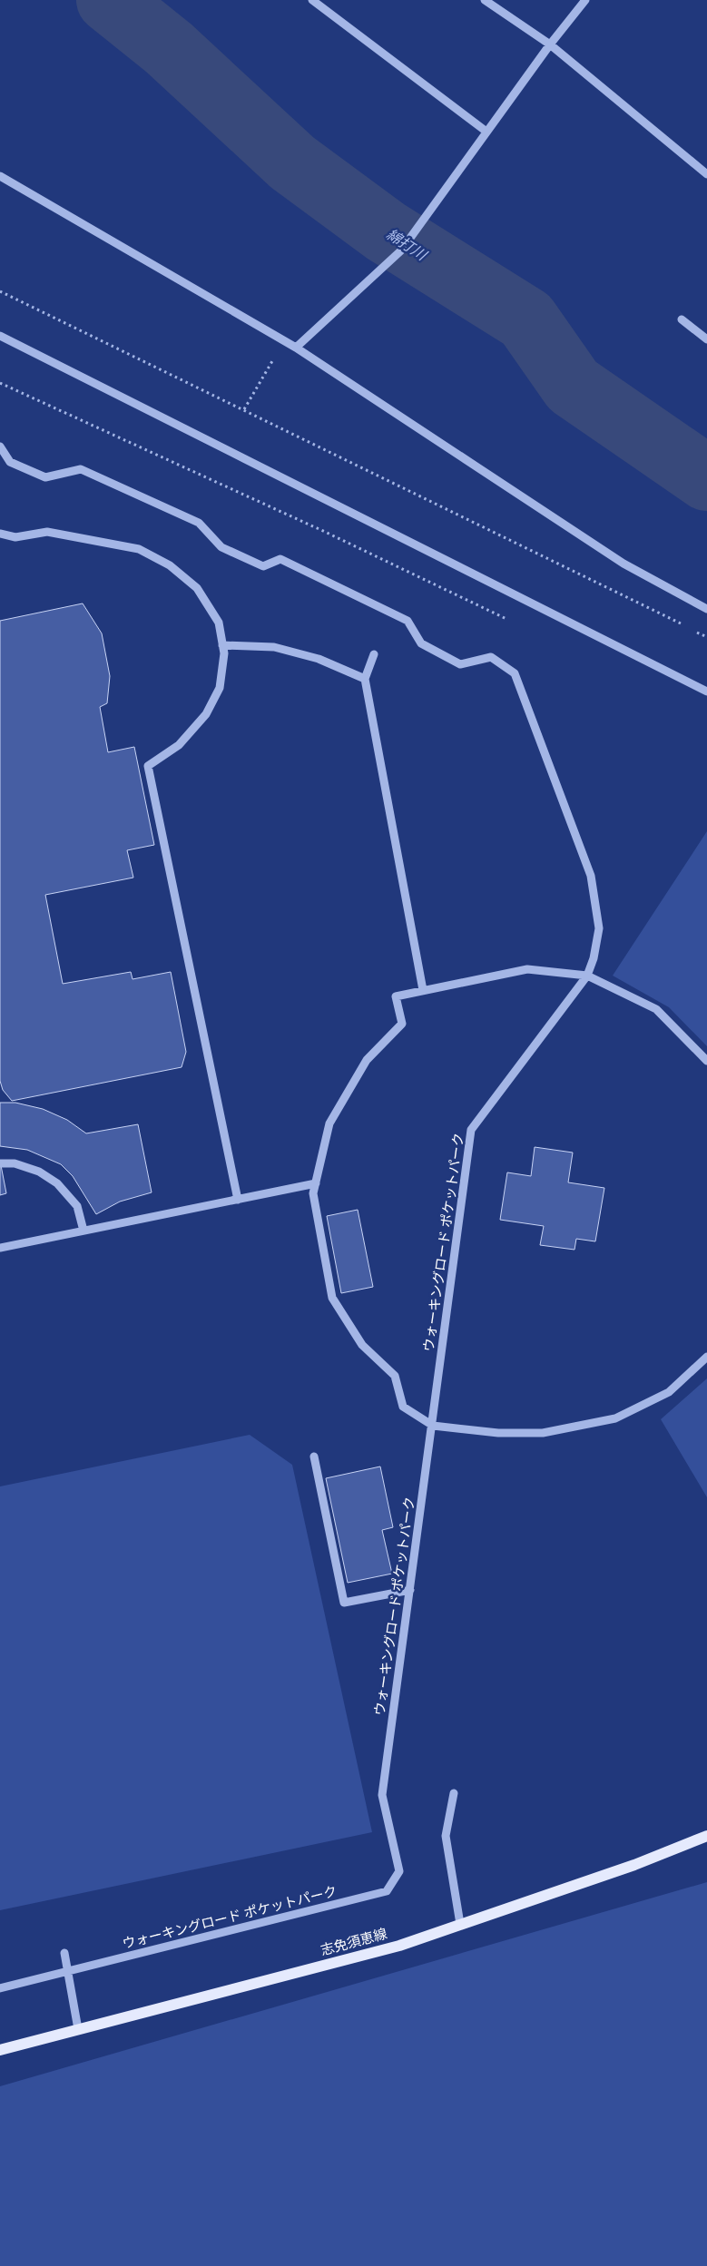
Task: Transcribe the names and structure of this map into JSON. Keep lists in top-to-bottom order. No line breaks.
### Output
{"streets":{"main road":["志免須恵線"],"street":["ウォーキングロード ポケットパーク"]},"water":["綿打川"]}
